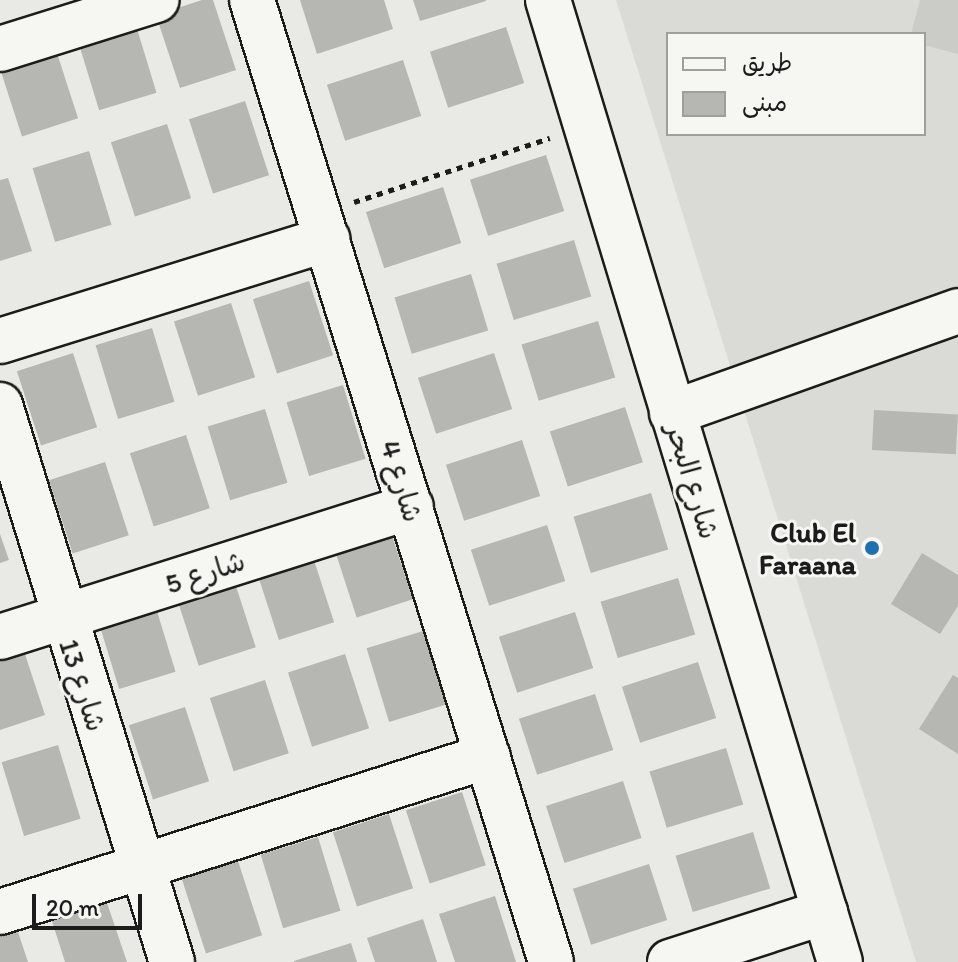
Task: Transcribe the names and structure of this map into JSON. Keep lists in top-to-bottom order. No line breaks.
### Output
{"streets":{"street":["شارع 4","شارع البحر","شارع 5","شارع 13"]},"crossings":[["شارع 4","شارع 5"],["شارع 5","شارع 13"]],"places":["Club El Faraana"],"legend":["طريق","مبنى"],"scale_bar":"20 m"}
